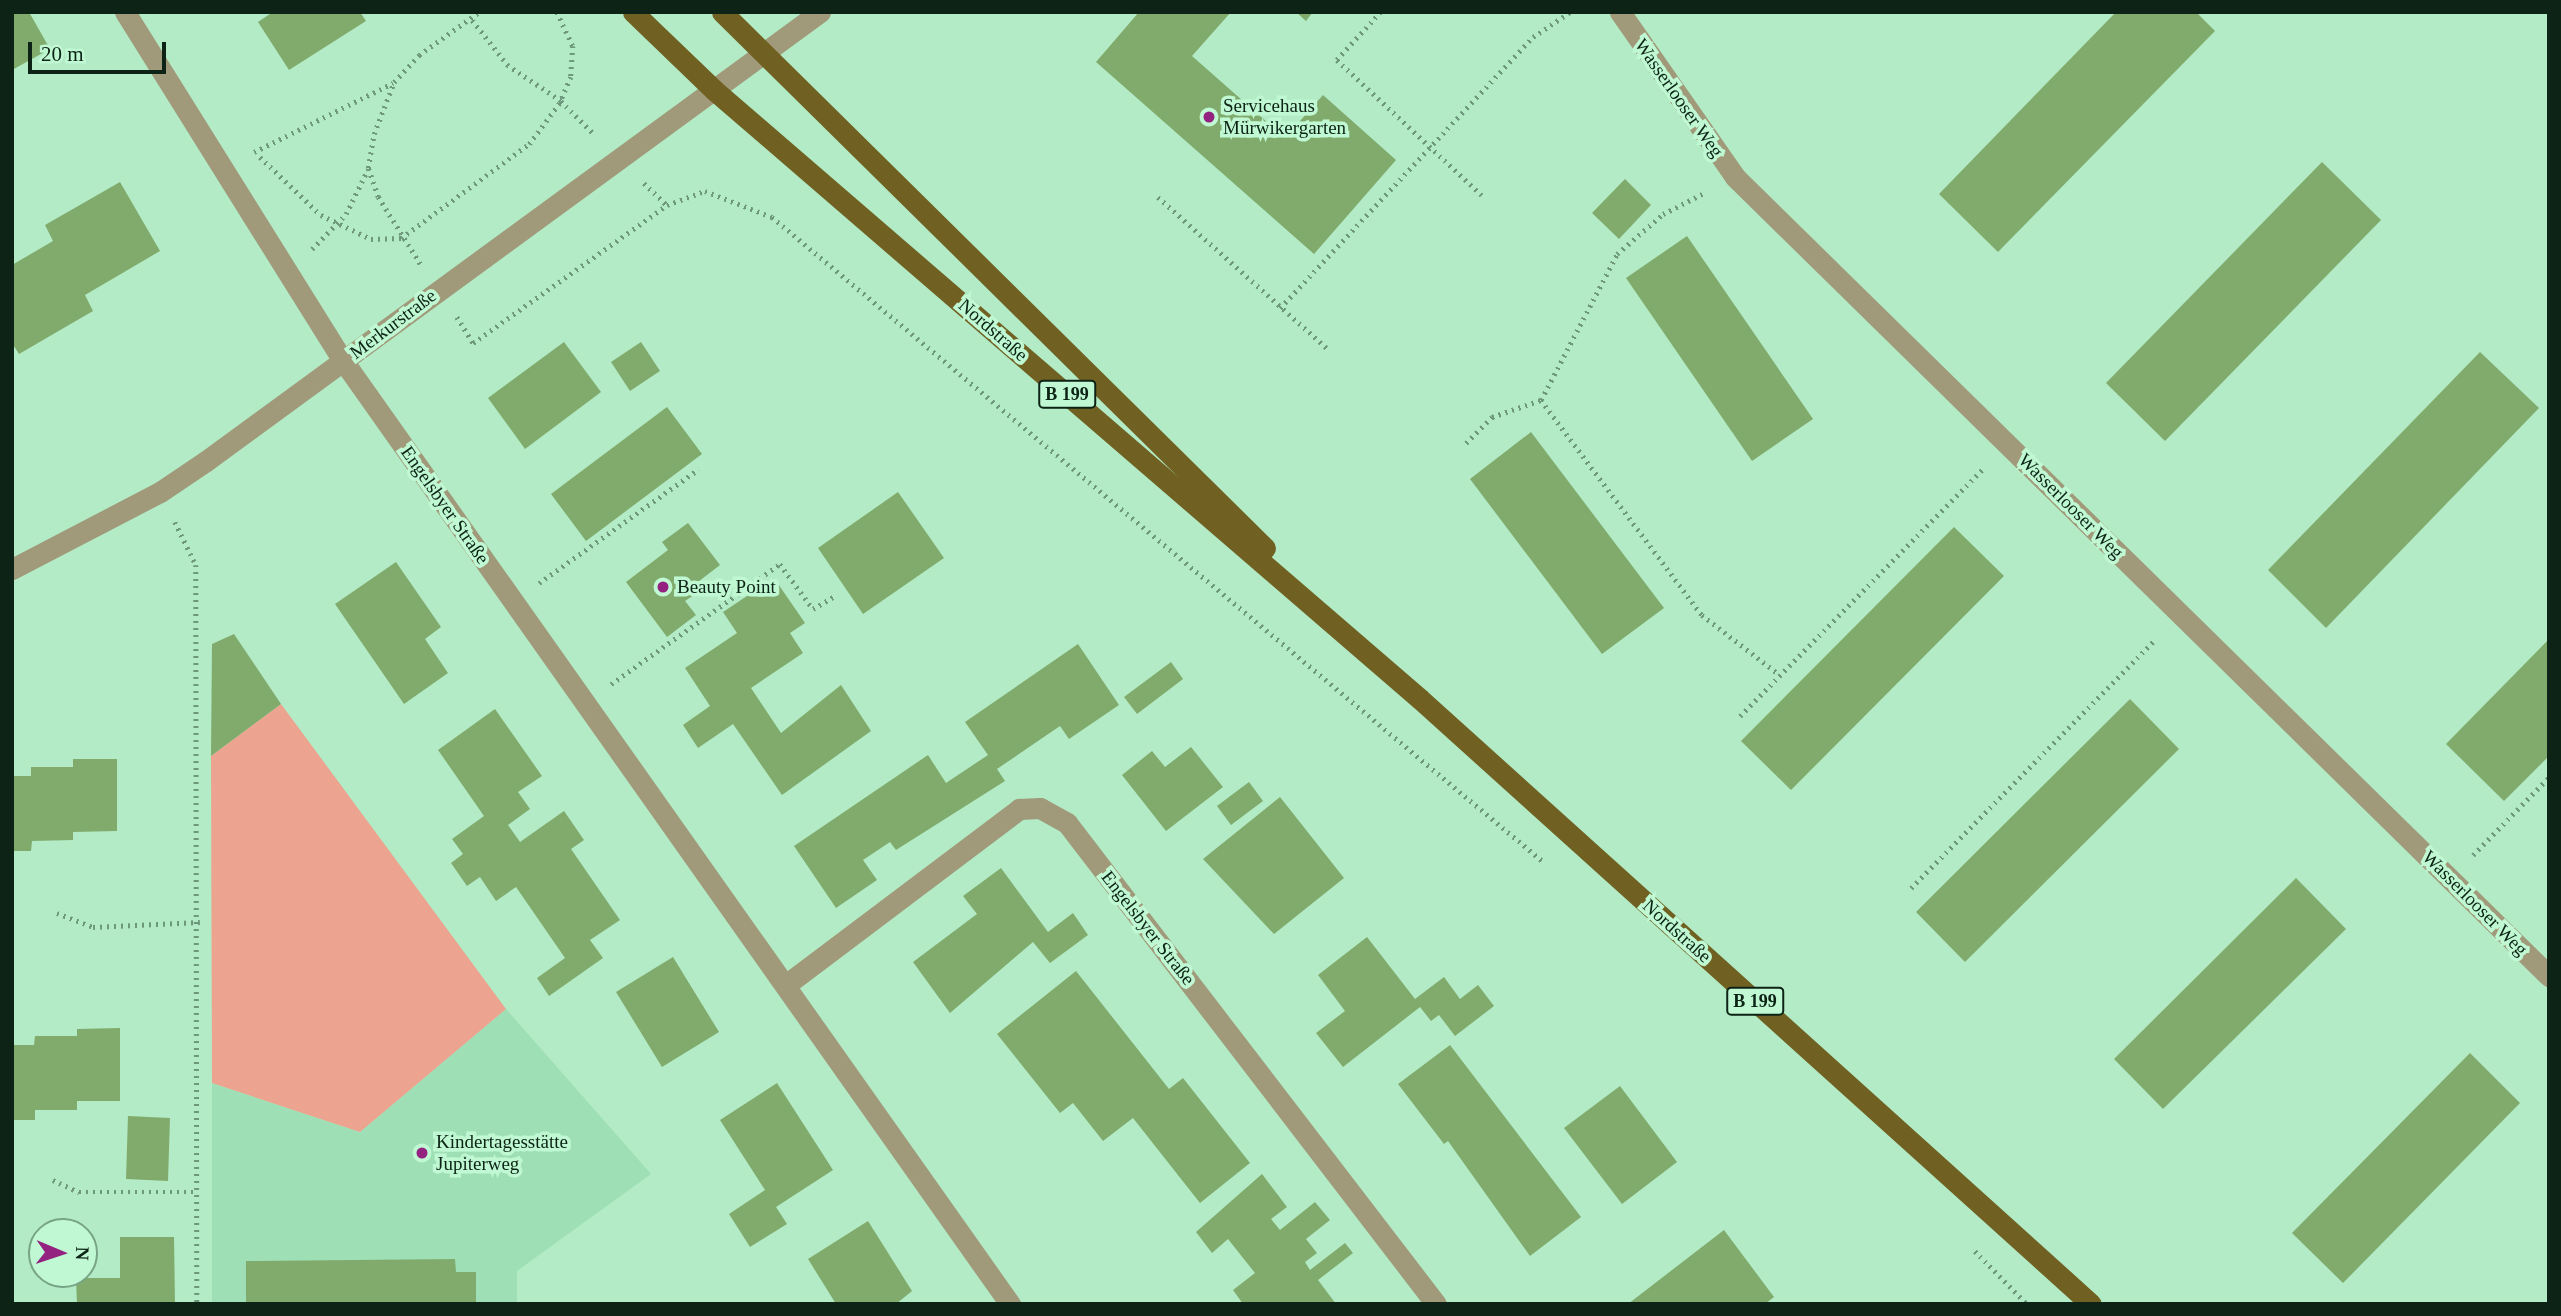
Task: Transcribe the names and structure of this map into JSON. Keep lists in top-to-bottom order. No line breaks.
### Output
{"streets":{"main road":["Nordstraße","B 199"],"street":["Wasserlooser Weg","Merkurstraße","Engelsbyer Straße"]},"crossings":[["Merkurstraße","Nordstraße"],["Merkurstraße","Engelsbyer Straße"]],"places":["Servicehaus Mürwikergarten","Beauty Point","Kindertagesstätte Jupiterweg"],"scale_bar":"20 m","north":"right"}
